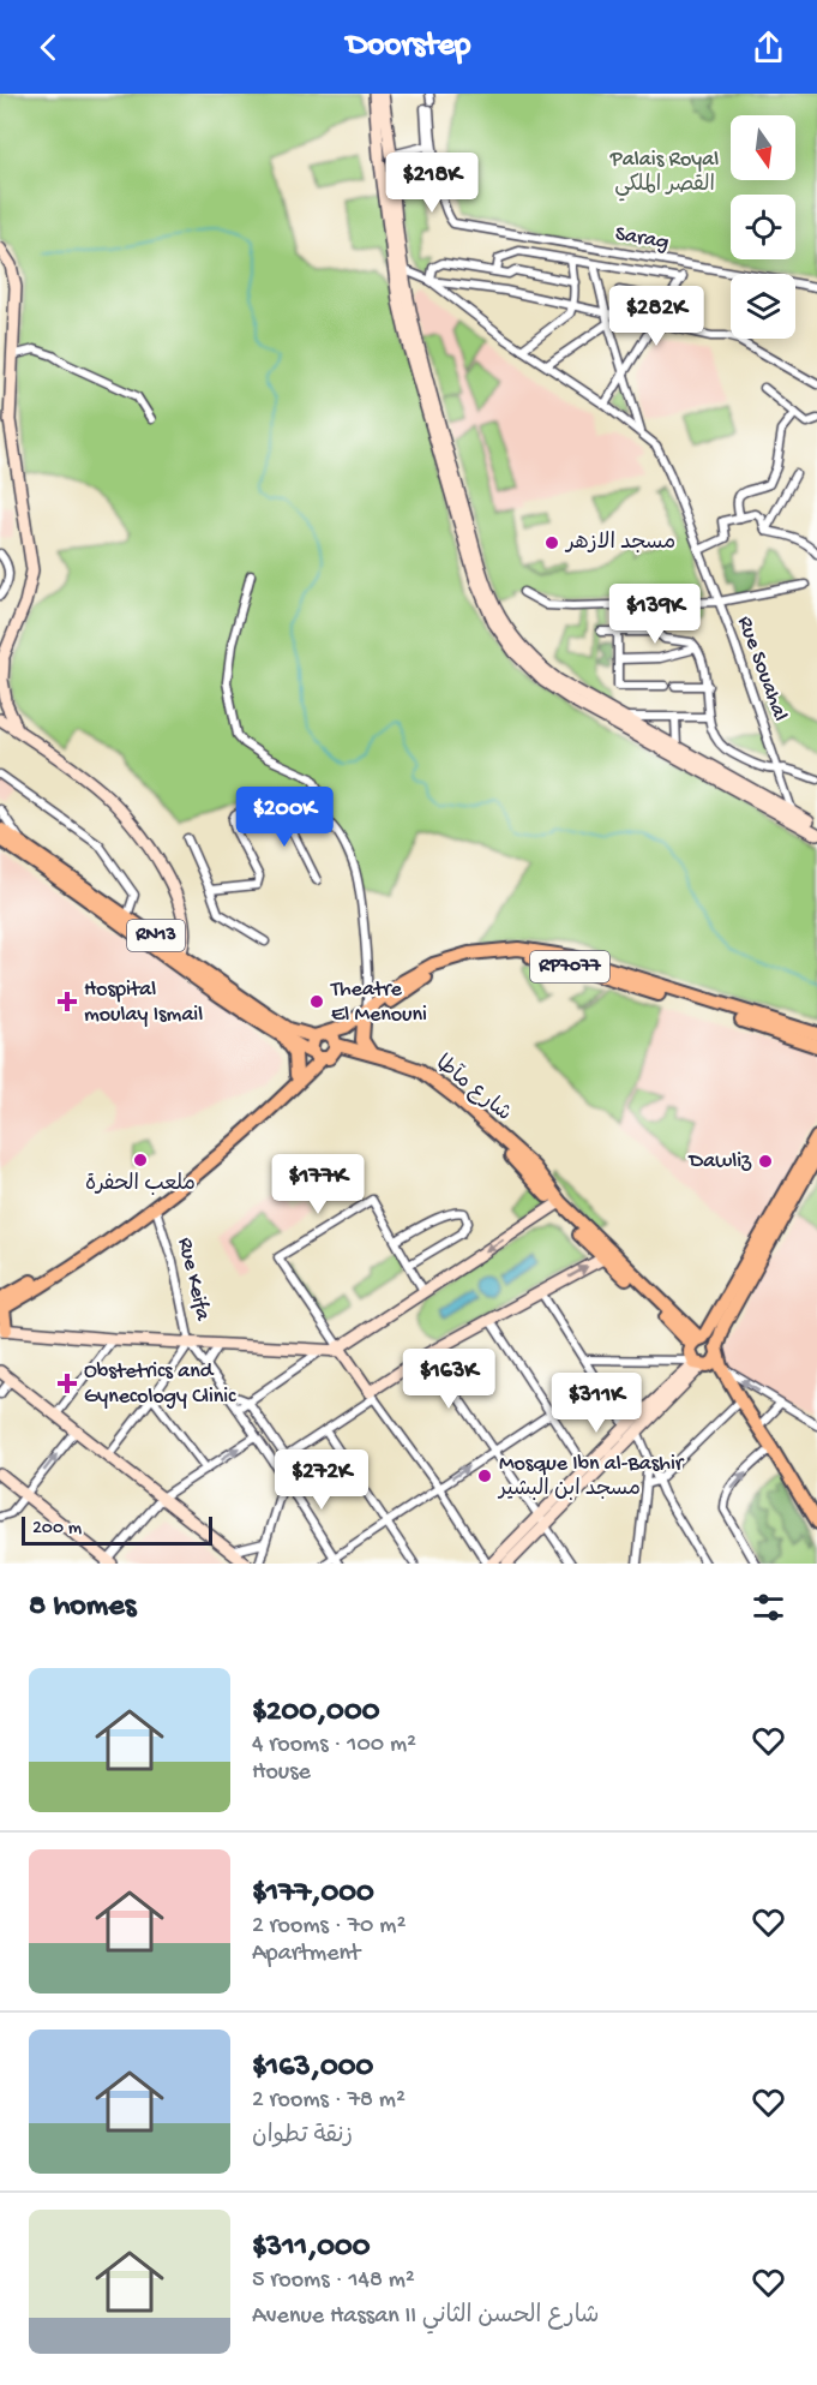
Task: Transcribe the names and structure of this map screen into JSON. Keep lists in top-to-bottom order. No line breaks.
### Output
{"streets":{"main road":["RN13","RP7077","شارع مآطا"],"street":["Sarag","Rue Souahal","Rue Keifa"]},"crossings":[["RN13","RP7077"],["RN13","شارع مآطا"],["RP7077","شارع مآطا"]],"parks":["Palais Royal القصر الملكي"],"places":{"other":["مسجد الازهر","Theatre El Menouni","ملعب الحفرة","Dawliz","Mosque Ibn al-Bashir مسجد ابن البشير"],"health":["Hospital moulay Ismail","Obstetrics and Gynecology Clinic"]},"scale_bar":"200 m","north":"bottom","page":{"header":"Doorstep","price":["$218K","$282K","$139K","$200K","$177K","$163K","$311K","$272K"],"scale":"200 m","heading":"8 homes","list":[{"name":"$200,000","note":"4 rooms · 100 m² · House"},{"name":"$177,000","note":"2 rooms · 70 m² · Apartment"},{"name":"$163,000","note":"2 rooms · 78 m² · زنقة تطوان"},{"name":"$311,000","note":"5 rooms · 148 m² · Avenue Hassan II شارع الحسن الثاني"}]}}
